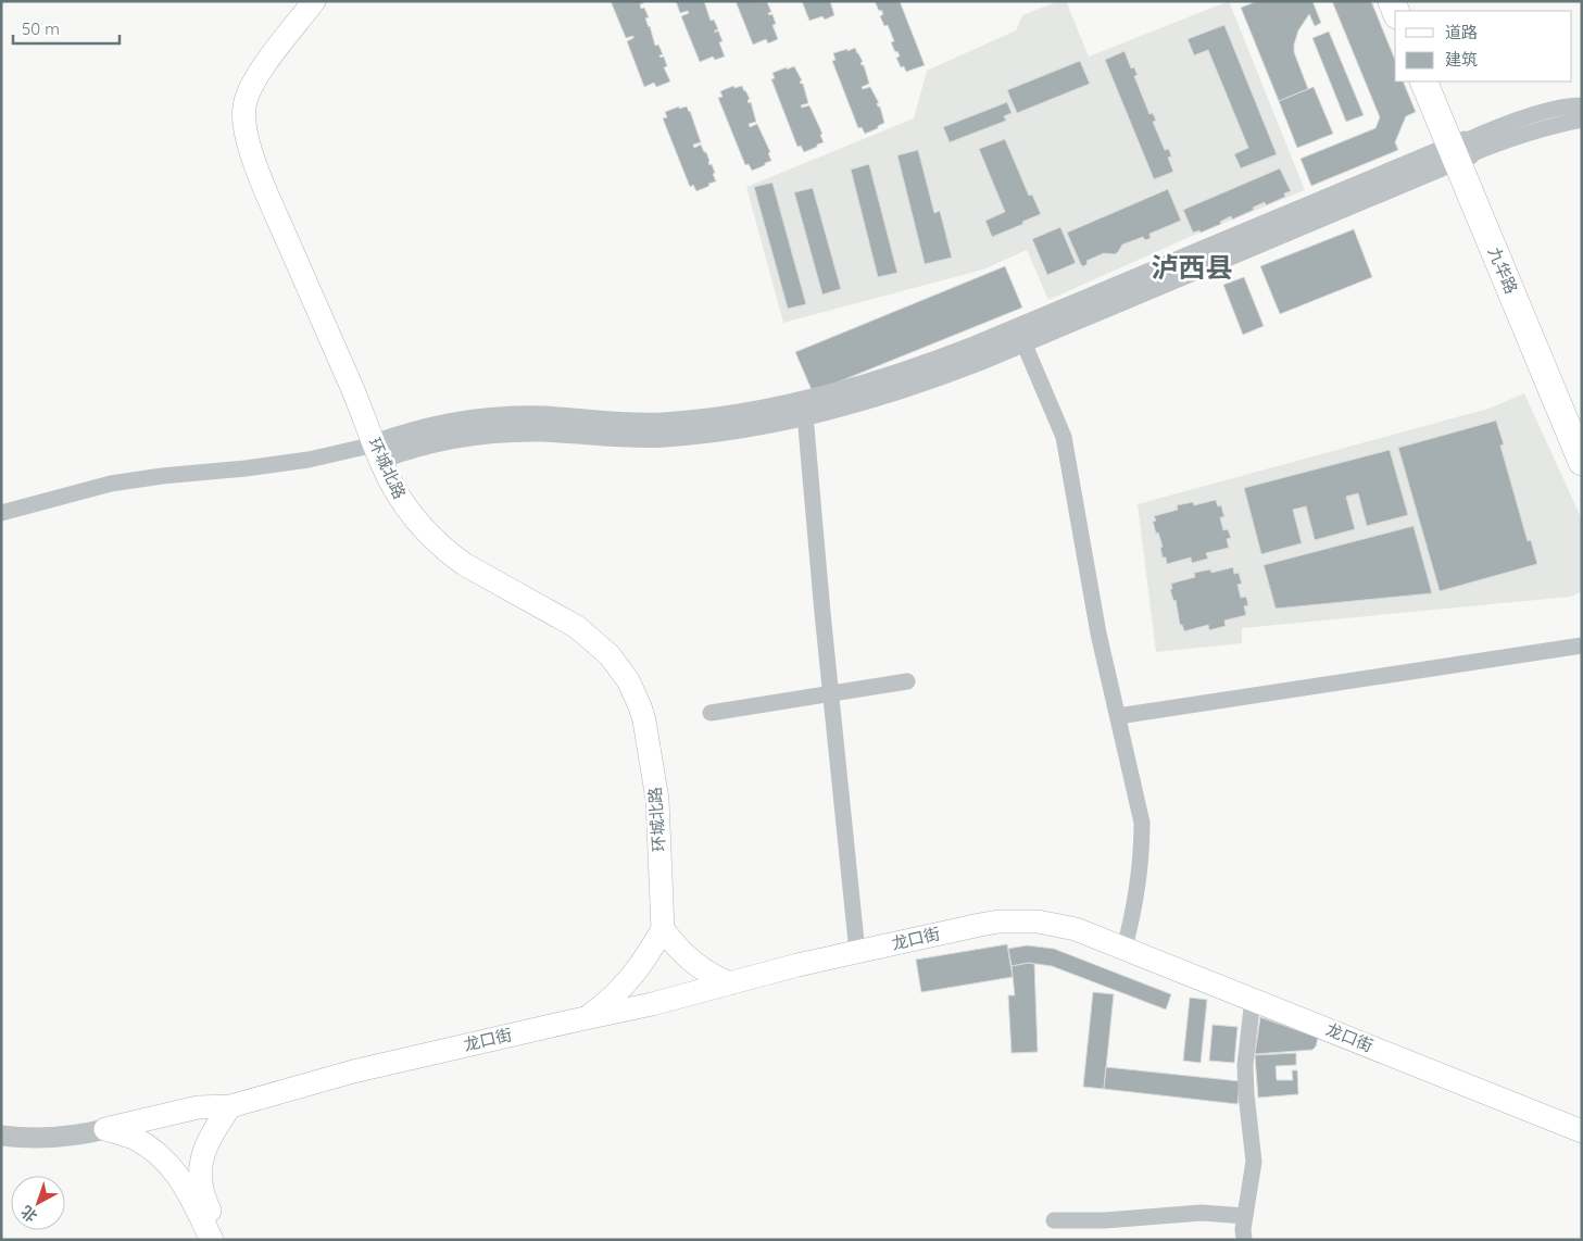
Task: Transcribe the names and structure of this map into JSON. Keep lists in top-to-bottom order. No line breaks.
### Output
{"streets":{"highway":["九华路"],"main road":["环城北路","龙口街"]},"districts":["泸西县"],"legend":["道路","建筑"],"scale_bar":"50 m","north":"bottom left"}
